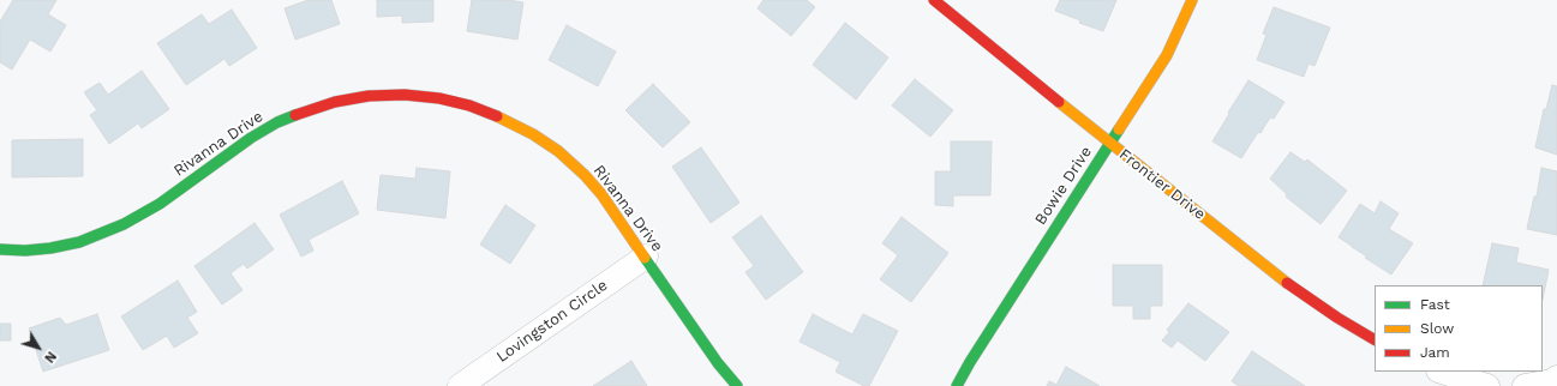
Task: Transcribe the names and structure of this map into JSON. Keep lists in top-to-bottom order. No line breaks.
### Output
{"streets":{"street":["Rivanna Drive","Frontier Drive","Bowie Drive","Lovingston Circle"]},"crossings":[["Rivanna Drive","Lovingston Circle"],["Frontier Drive","Bowie Drive"]],"legend":["Fast","Slow","Jam"],"north":"bottom right"}
